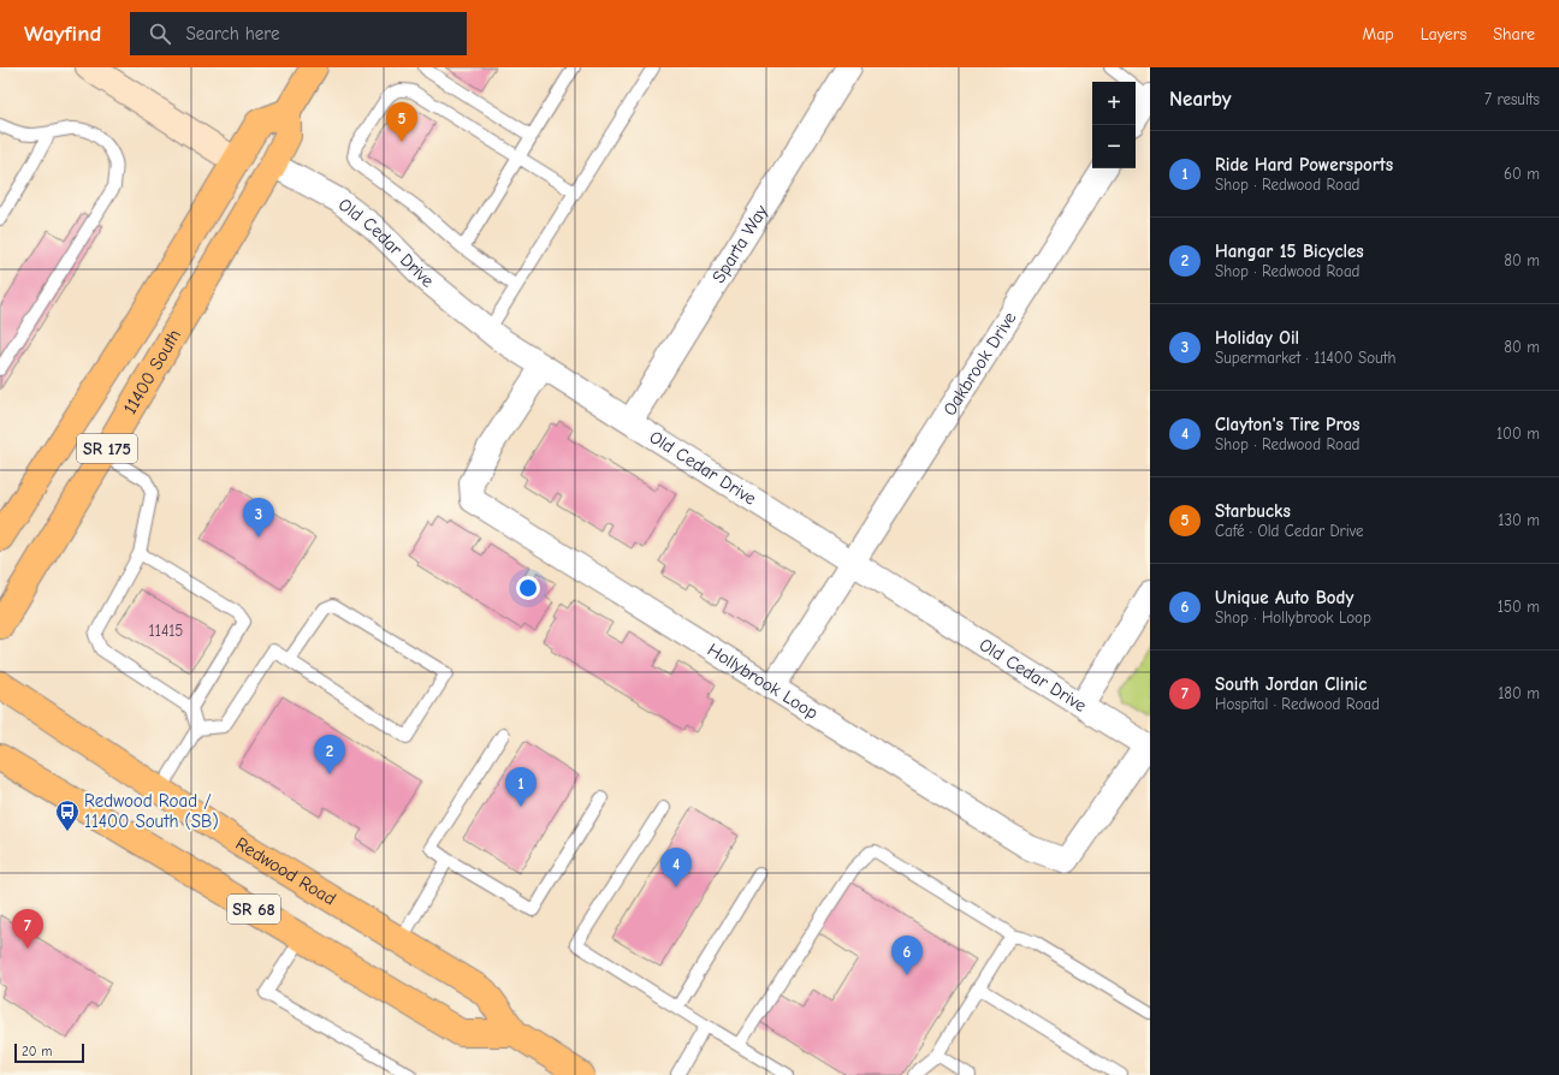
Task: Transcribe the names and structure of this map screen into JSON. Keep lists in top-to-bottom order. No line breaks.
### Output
{"streets":{"main road":["11400 South","SR 175","Redwood Road","SR 68"],"street":["Old Cedar Drive","Sparta Way","Oakbrook Drive","Hollybrook Loop"]},"crossings":[["Old Cedar Drive","Sparta Way"],["Old Cedar Drive","Oakbrook Drive"],["Old Cedar Drive","11400 South"],["Old Cedar Drive","Hollybrook Loop"],["Oakbrook Drive","Hollybrook Loop"],["Redwood Road","SR 68"]],"places":{"bus stop":["Redwood Road / 11400 South (SB)"]},"house_numbers":["11415"],"scale_bar":"20 m","page":{"header":"Wayfind","search":"Search here","nav":["Map","Layers","Share"],"heading":["Nearby","7 results"],"map_buttons":["+","−"],"pins":["5","3","2","1","4","7","6"],"list":[{"mark":"1","name":"Ride Hard Powersports","note":"Shop · Redwood Road","value":"60 m"},{"mark":"2","name":"Hangar 15 Bicycles","note":"Shop · Redwood Road","value":"80 m"},{"mark":"3","name":"Holiday Oil","note":"Supermarket · 11400 South","value":"80 m"},{"mark":"4","name":"Clayton's Tire Pros","note":"Shop · Redwood Road","value":"100 m"},{"mark":"5","name":"Starbucks","note":"Café · Old Cedar Drive","value":"130 m"},{"mark":"6","name":"Unique Auto Body","note":"Shop · Hollybrook Loop","value":"150 m"},{"mark":"7","name":"South Jordan Clinic","note":"Hospital · Redwood Road","value":"180 m"}],"scale":"20 m"}}
